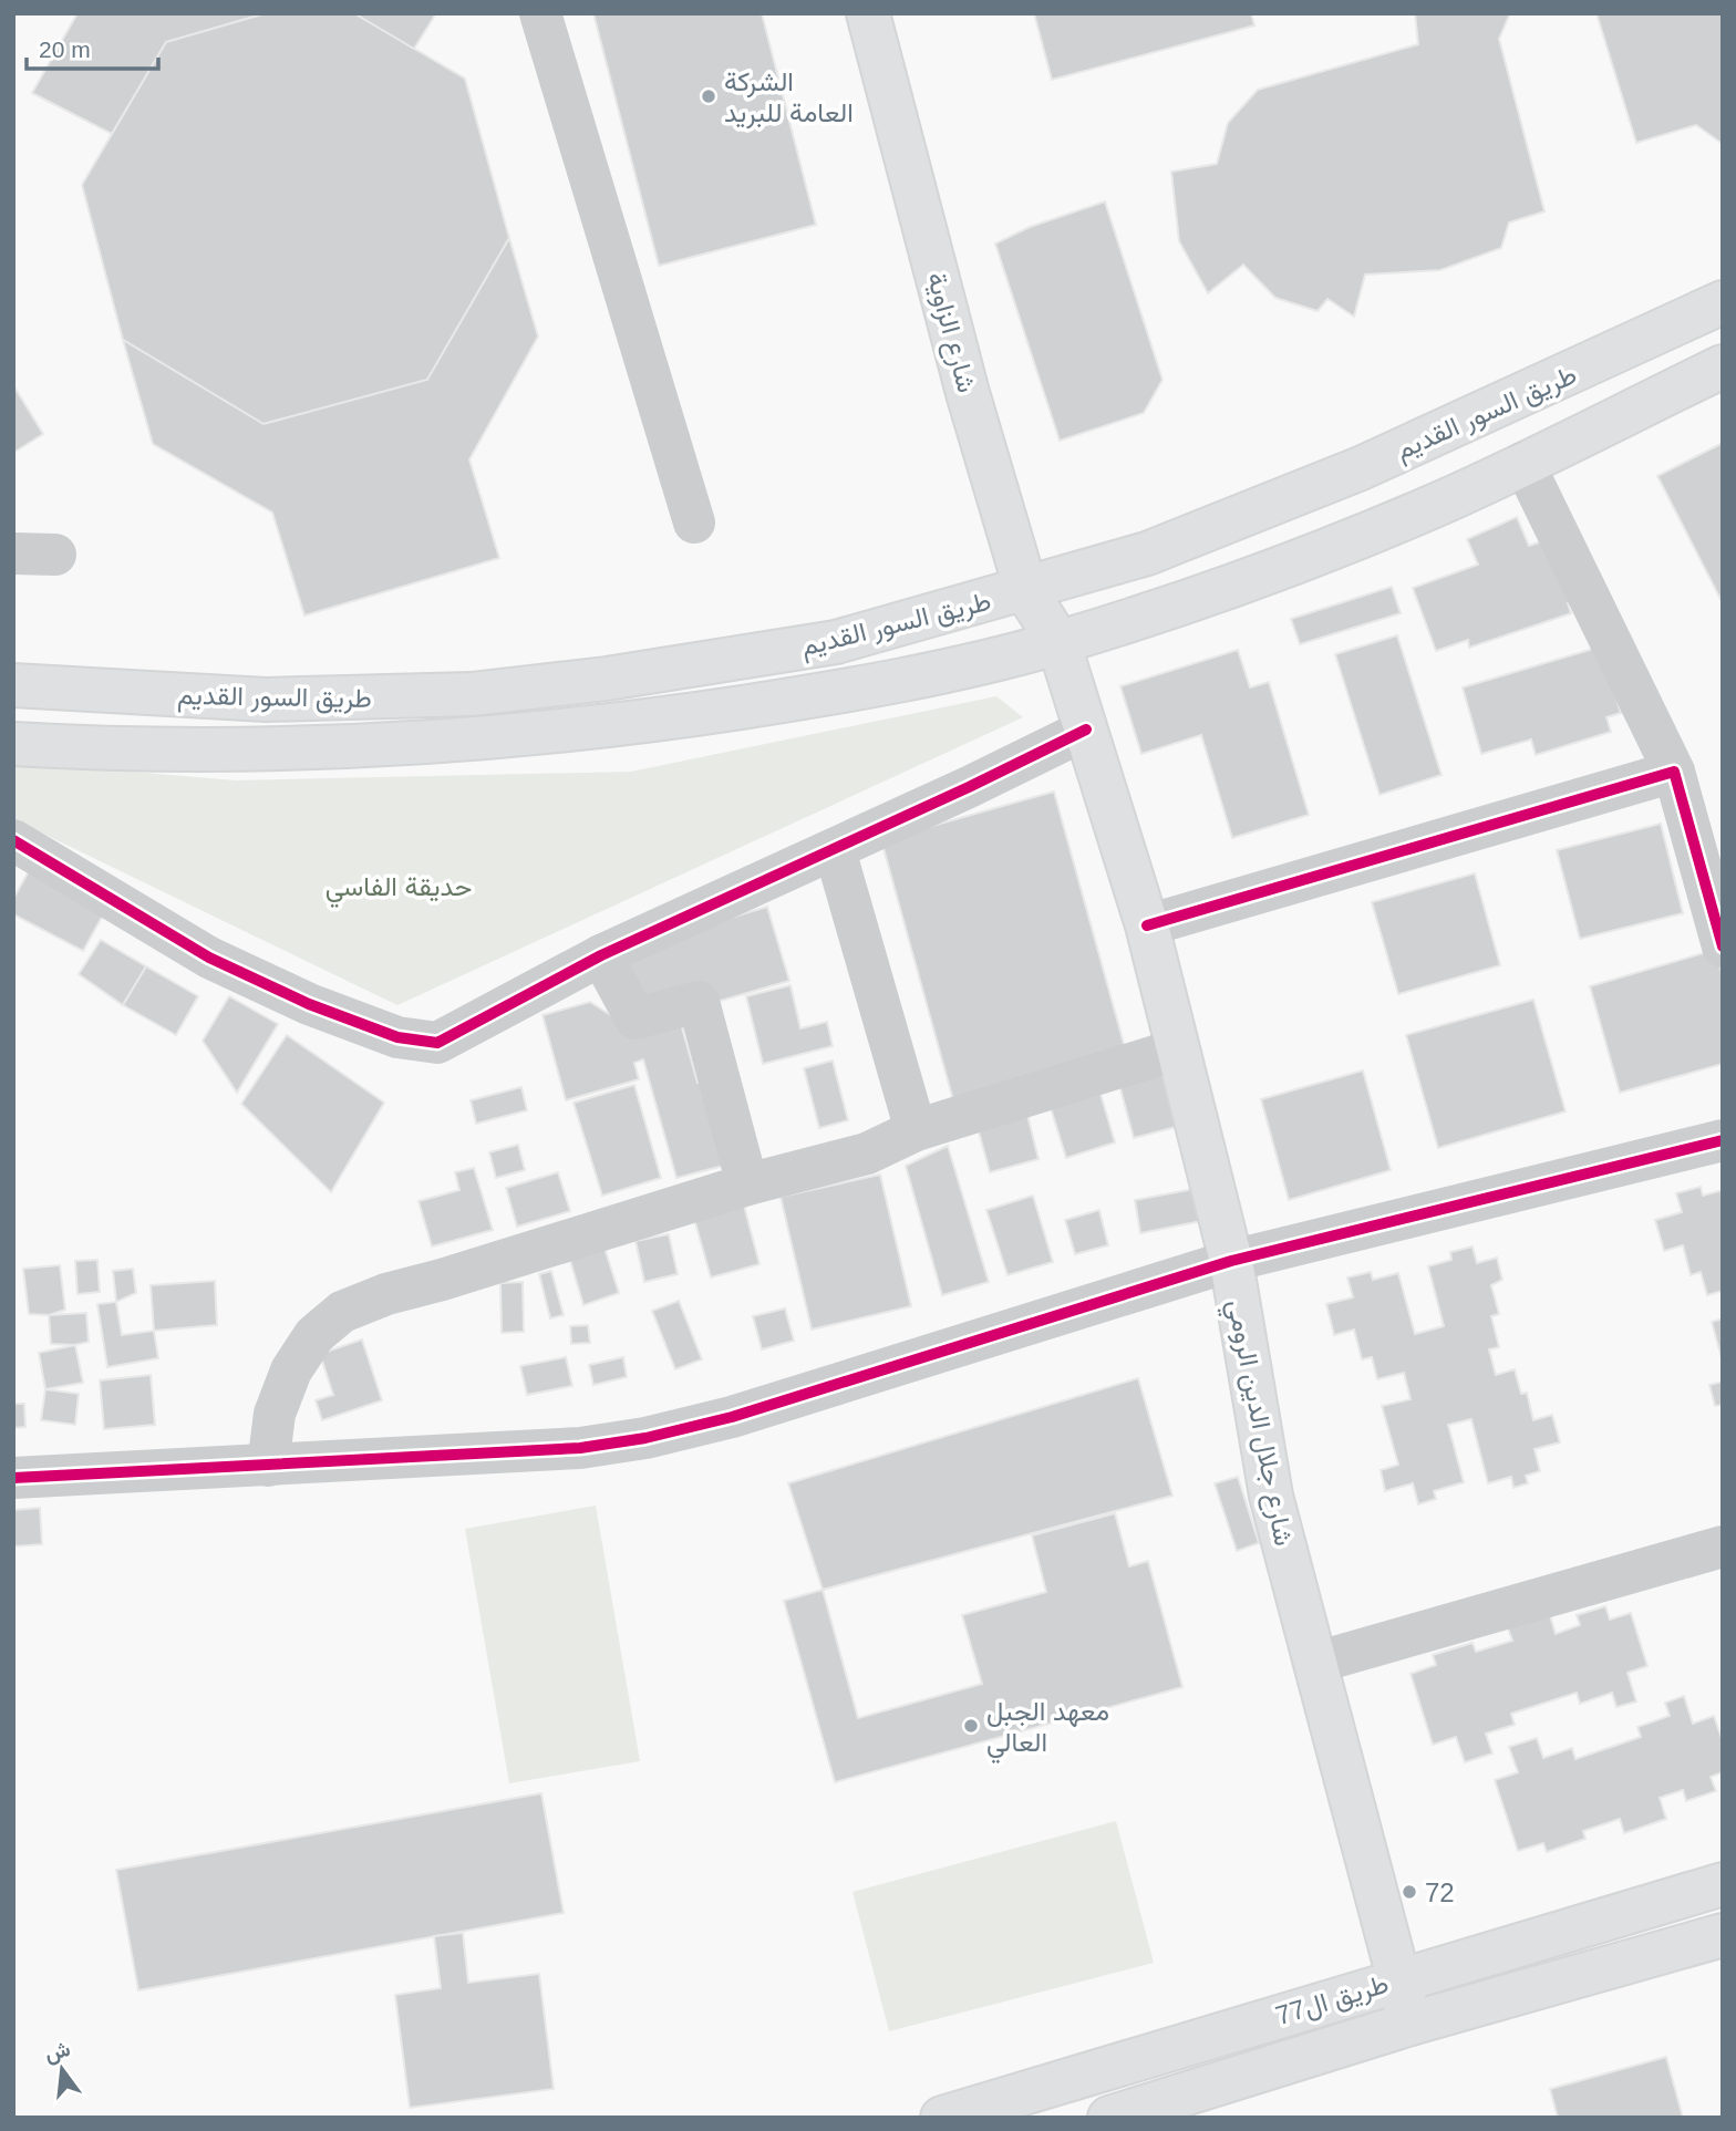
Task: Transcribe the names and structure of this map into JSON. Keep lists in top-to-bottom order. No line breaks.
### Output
{"streets":{"main road":["شارع الزاوية","طريق السور القديم","شارع جلال الدين الرومي","طريق ال77"]},"crossings":[["شارع الزاوية","طريق السور القديم"],["شارع الزاوية","شارع جلال الدين الرومي"],["طريق السور القديم","شارع جلال الدين الرومي"],["شارع جلال الدين الرومي","طريق ال77"]],"parks":["حديقة الفاسي"],"places":["الشركة العامة للبريد","معهد الجبل العالي","72"],"scale_bar":"20 m","north":"top"}
